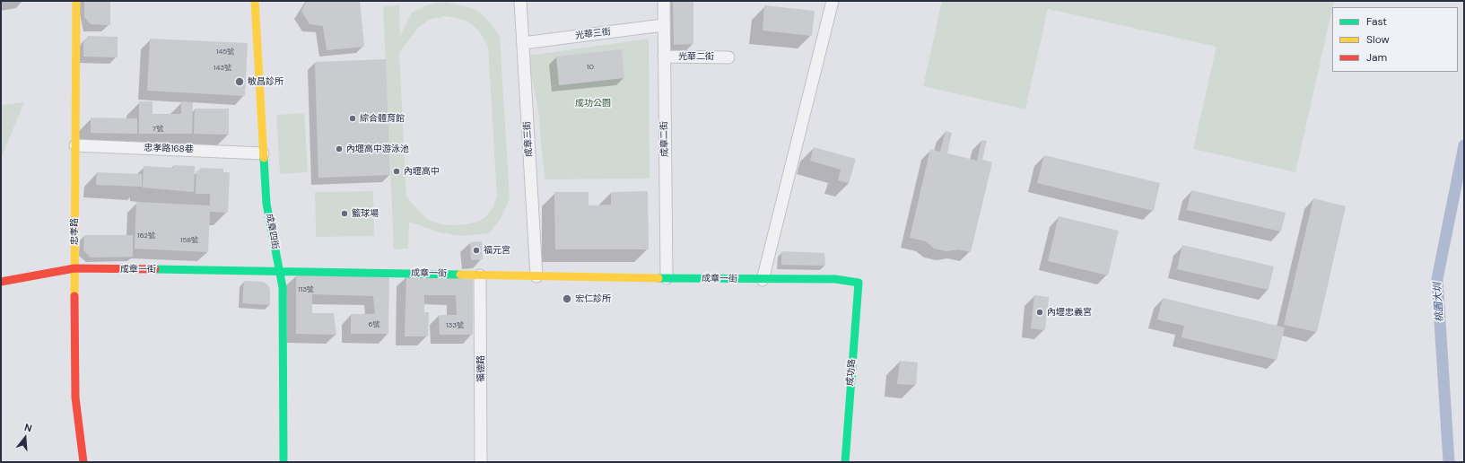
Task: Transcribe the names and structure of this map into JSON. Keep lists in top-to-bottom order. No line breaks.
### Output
{"streets":{"street":["光華三街","光華二街","成章三街","成章二街","忠孝路168巷","忠孝路","成章四街","成章一街","福德路","成功路"]},"crossings":[["光華三街","成章三街"],["光華三街","成章二街"],["光華二街","成章二街"],["成章三街","成章一街"],["成章二街","成章一街"],["忠孝路168巷","忠孝路"],["忠孝路168巷","成章四街"],["忠孝路","成章一街"],["成章四街","成章一街"],["成章一街","福德路"],["成章一街","成功路"]],"water":["桃園大圳"],"parks":["成功公園"],"places":["敏昌診所","綜合體育館","內壢高中游泳池","內壢高中","籃球場","福元宮","宏仁診所","內壢忠義宮"],"house_numbers":["145號","10","143號","7號","162號","158號","113號","6號","133號"],"legend":["Fast","Slow","Jam"],"north":"top"}
